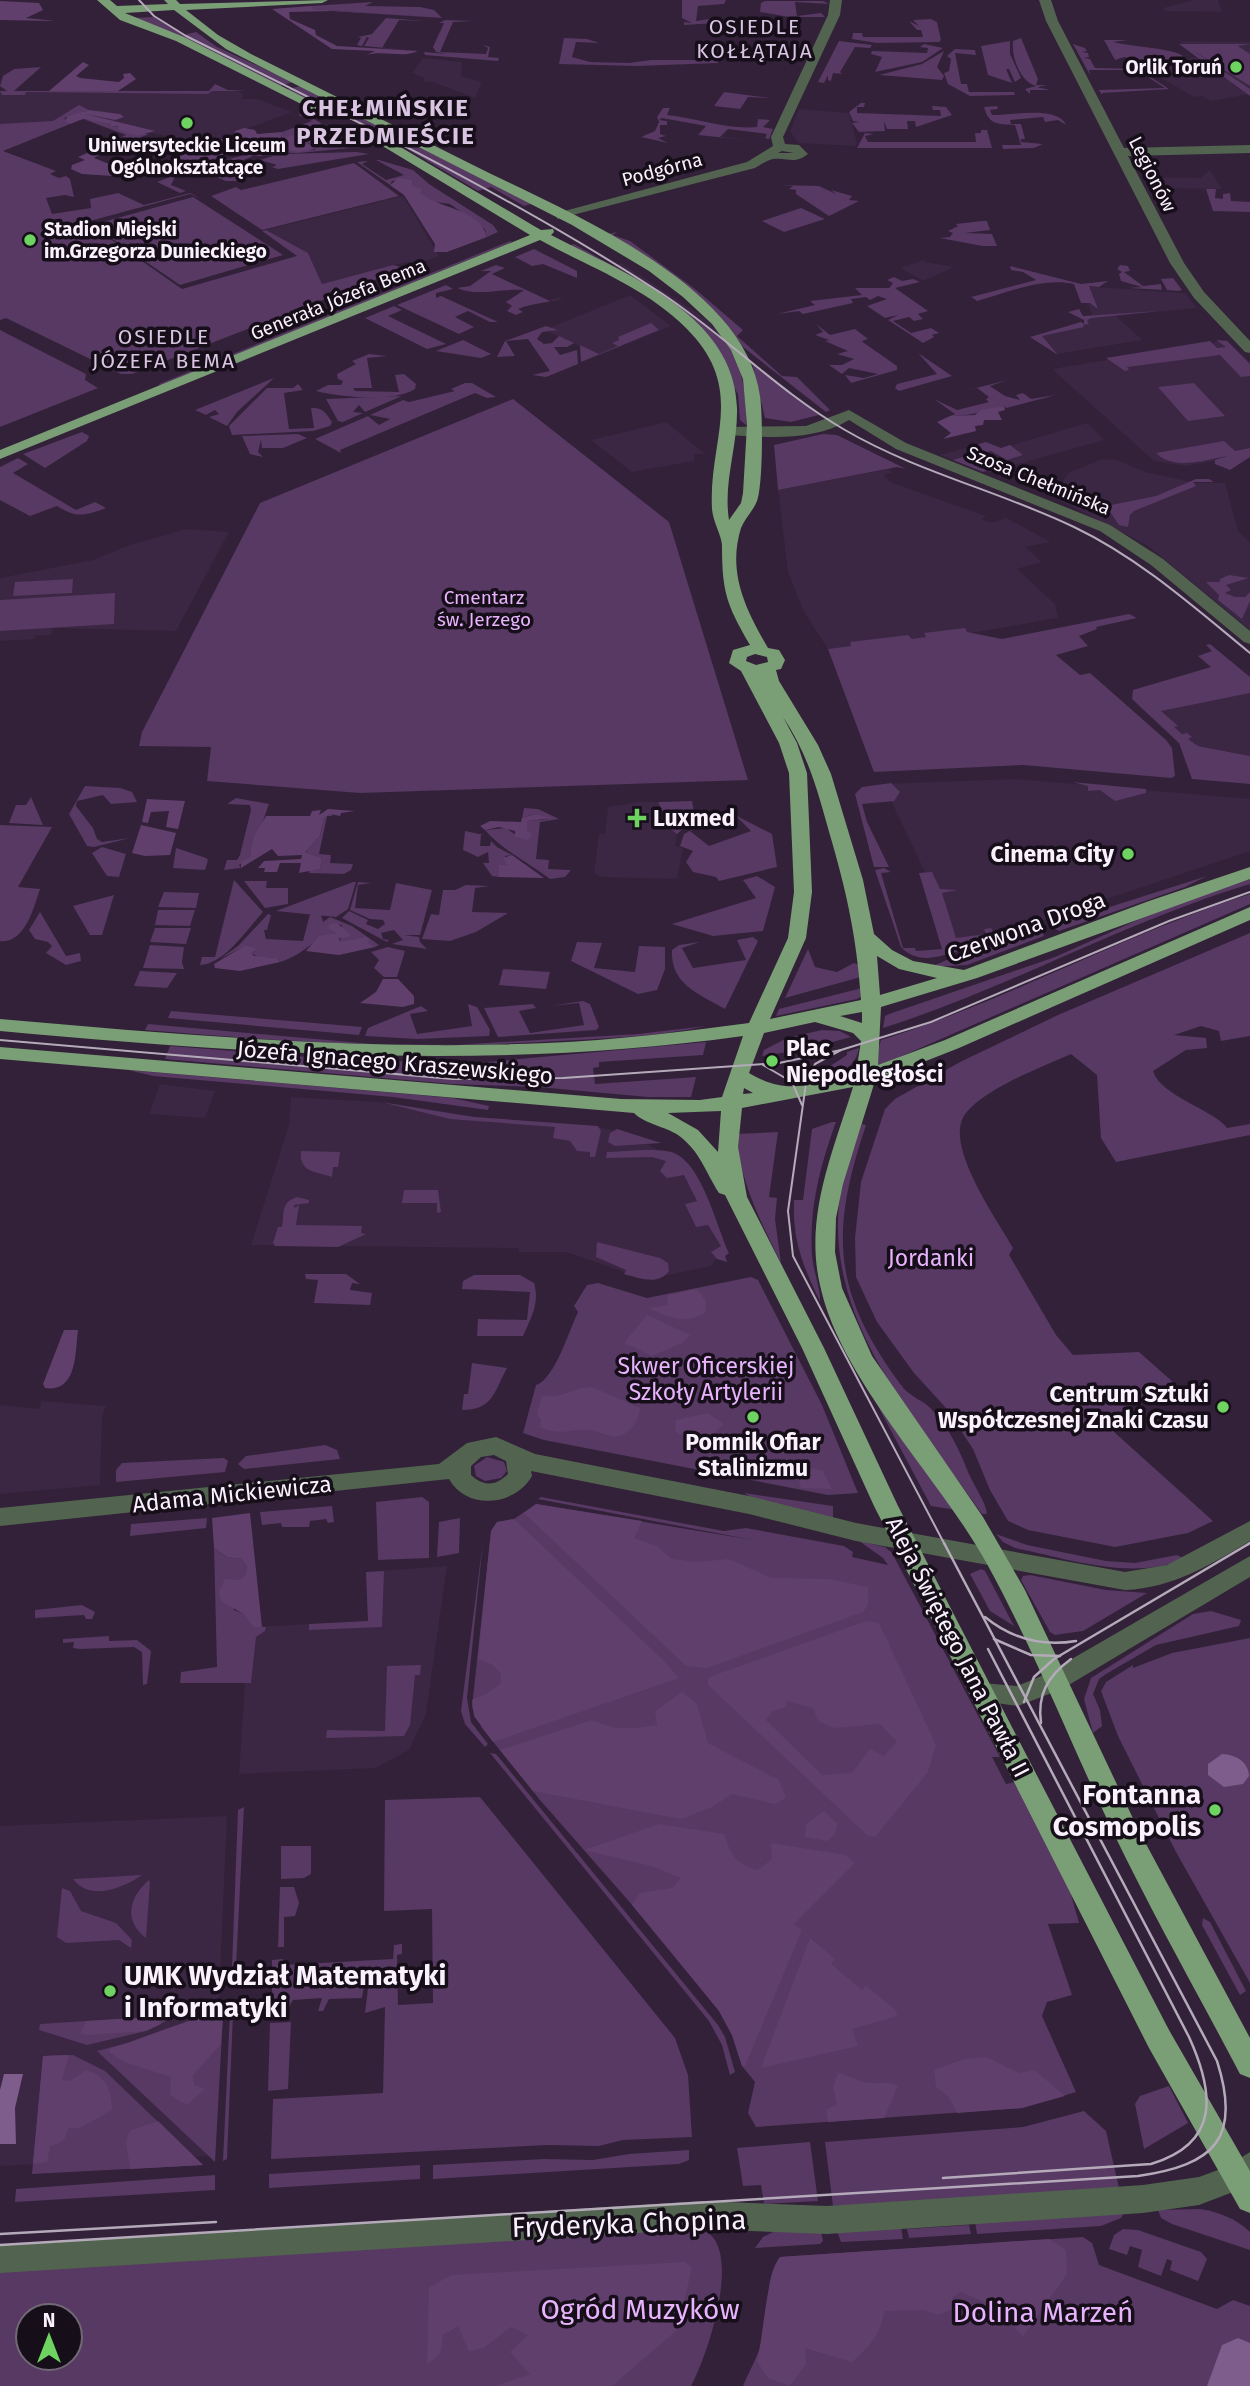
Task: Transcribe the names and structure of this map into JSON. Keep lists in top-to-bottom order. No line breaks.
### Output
{"streets":{"main road":["Generała Józefa Bema","Czerwona Droga","Józefa Ignacego Kraszewskiego","Aleja Świętego Jana Pawła II"],"street":["Podgórna","Legionów","Szosa Chełmińska","Adama Mickiewicza","Fryderyka Chopina"]},"crossings":[["Podgórna","Generała Józefa Bema"],["Czerwona Droga","Józefa Ignacego Kraszewskiego"],["Józefa Ignacego Kraszewskiego","Aleja Świętego Jana Pawła II"],["Aleja Świętego Jana Pawła II","Fryderyka Chopina"]],"districts":["OSIEDLE KOŁŁĄTAJA","CHEŁMIŃSKIE PRZEDMIEŚCIE","OSIEDLE JÓZEFA BEMA"],"parks":["Cmentarz św. Jerzego","Jordanki","Skwer Oficerskiej Szkoły Artylerii","Ogród Muzyków","Dolina Marzeń"],"places":{"other":["Orlik Toruń","Uniwersyteckie Liceum Ogólnokształcące","Stadion Miejski im.Grzegorza Dunieckiego","Cinema City","Plac Niepodległości","Centrum Sztuki Współczesnej Znaki Czasu","Pomnik Ofiar Stalinizmu","Fontanna Cosmopolis","UMK Wydział Matematyki i Informatyki"],"health":["Luxmed"]},"north":"top"}
